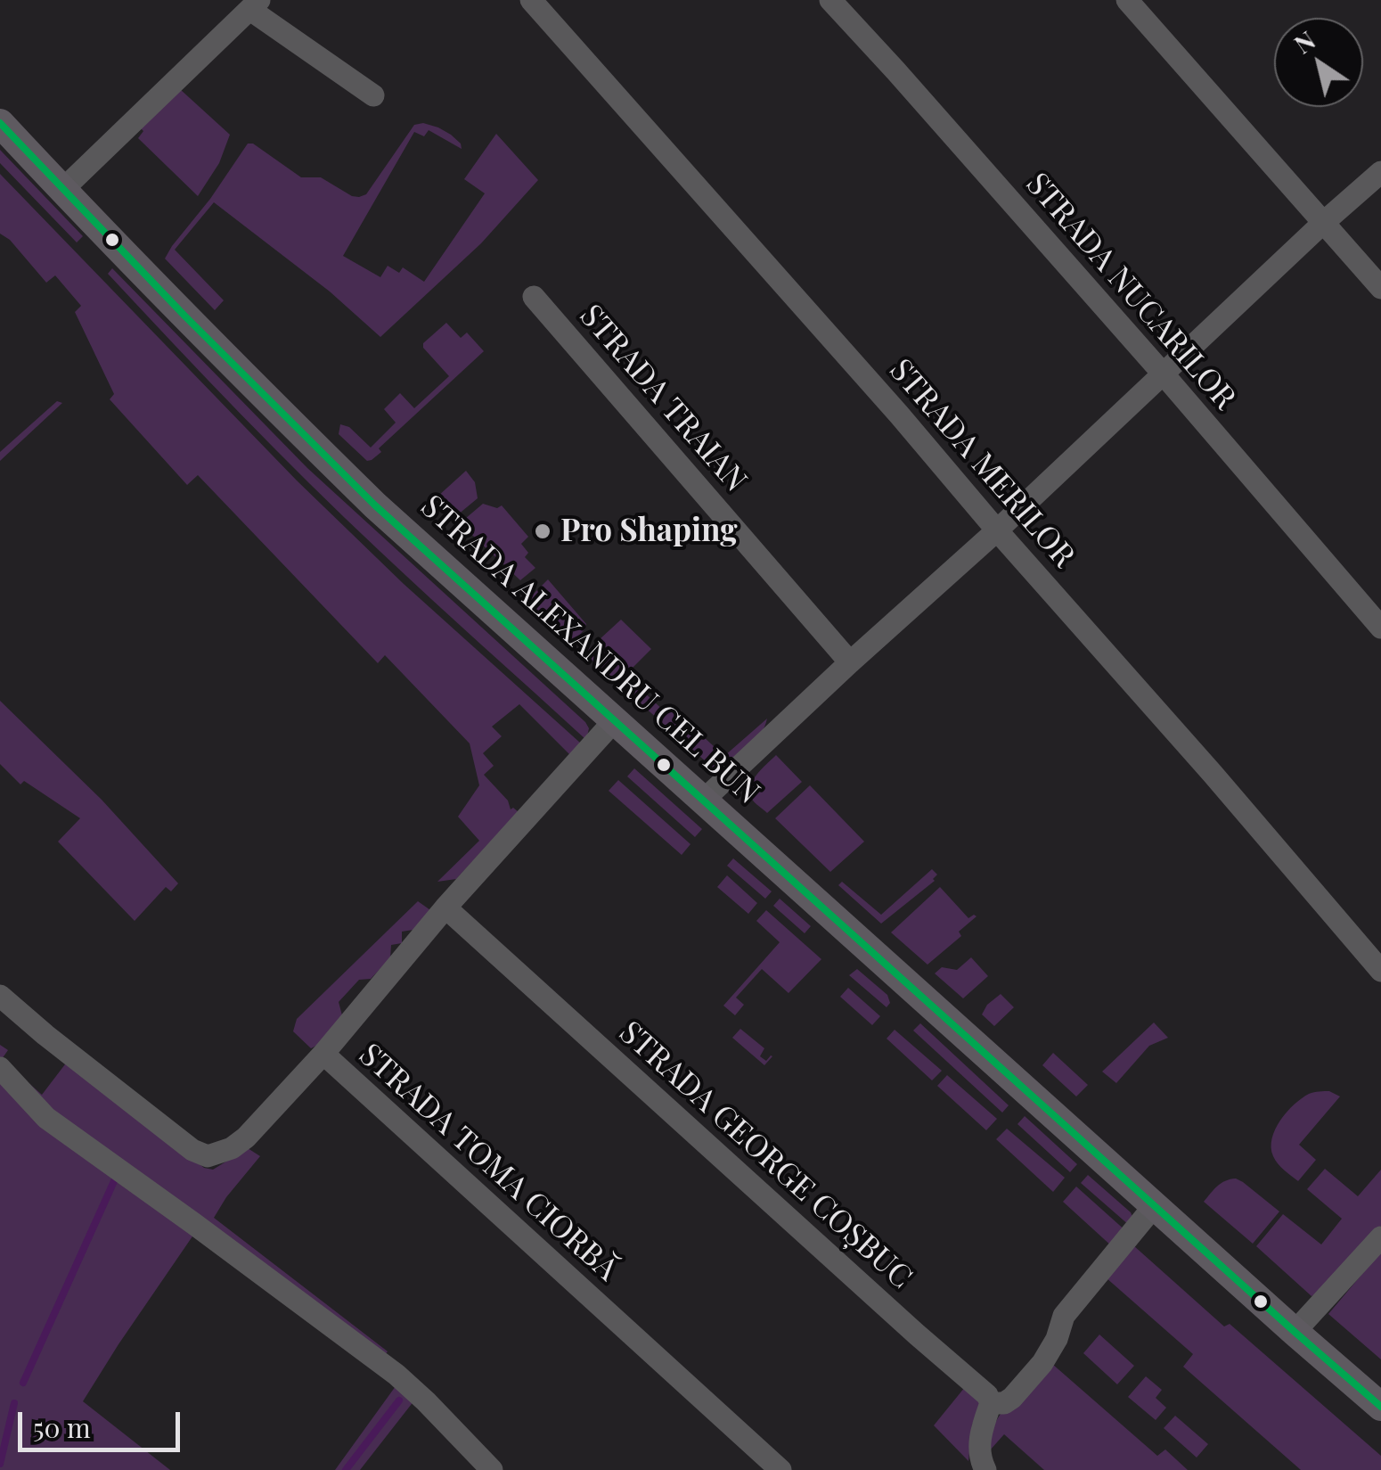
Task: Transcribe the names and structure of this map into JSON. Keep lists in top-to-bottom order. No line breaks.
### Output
{"streets":{"main road":["STRADA ALEXANDRU CEL BUN"],"street":["STRADA NUCARILOR","STRADA TRAIAN","STRADA MERILOR","STRADA GEORGE COȘBUC","STRADA TOMA CIORBĂ"]},"crossings":[["STRADA ALEXANDRU CEL BUN","STRADA TOMA CIORBĂ"],["STRADA GEORGE COȘBUC","STRADA TOMA CIORBĂ"]],"places":["Pro Shaping"],"scale_bar":"50 m","north":"top left"}
